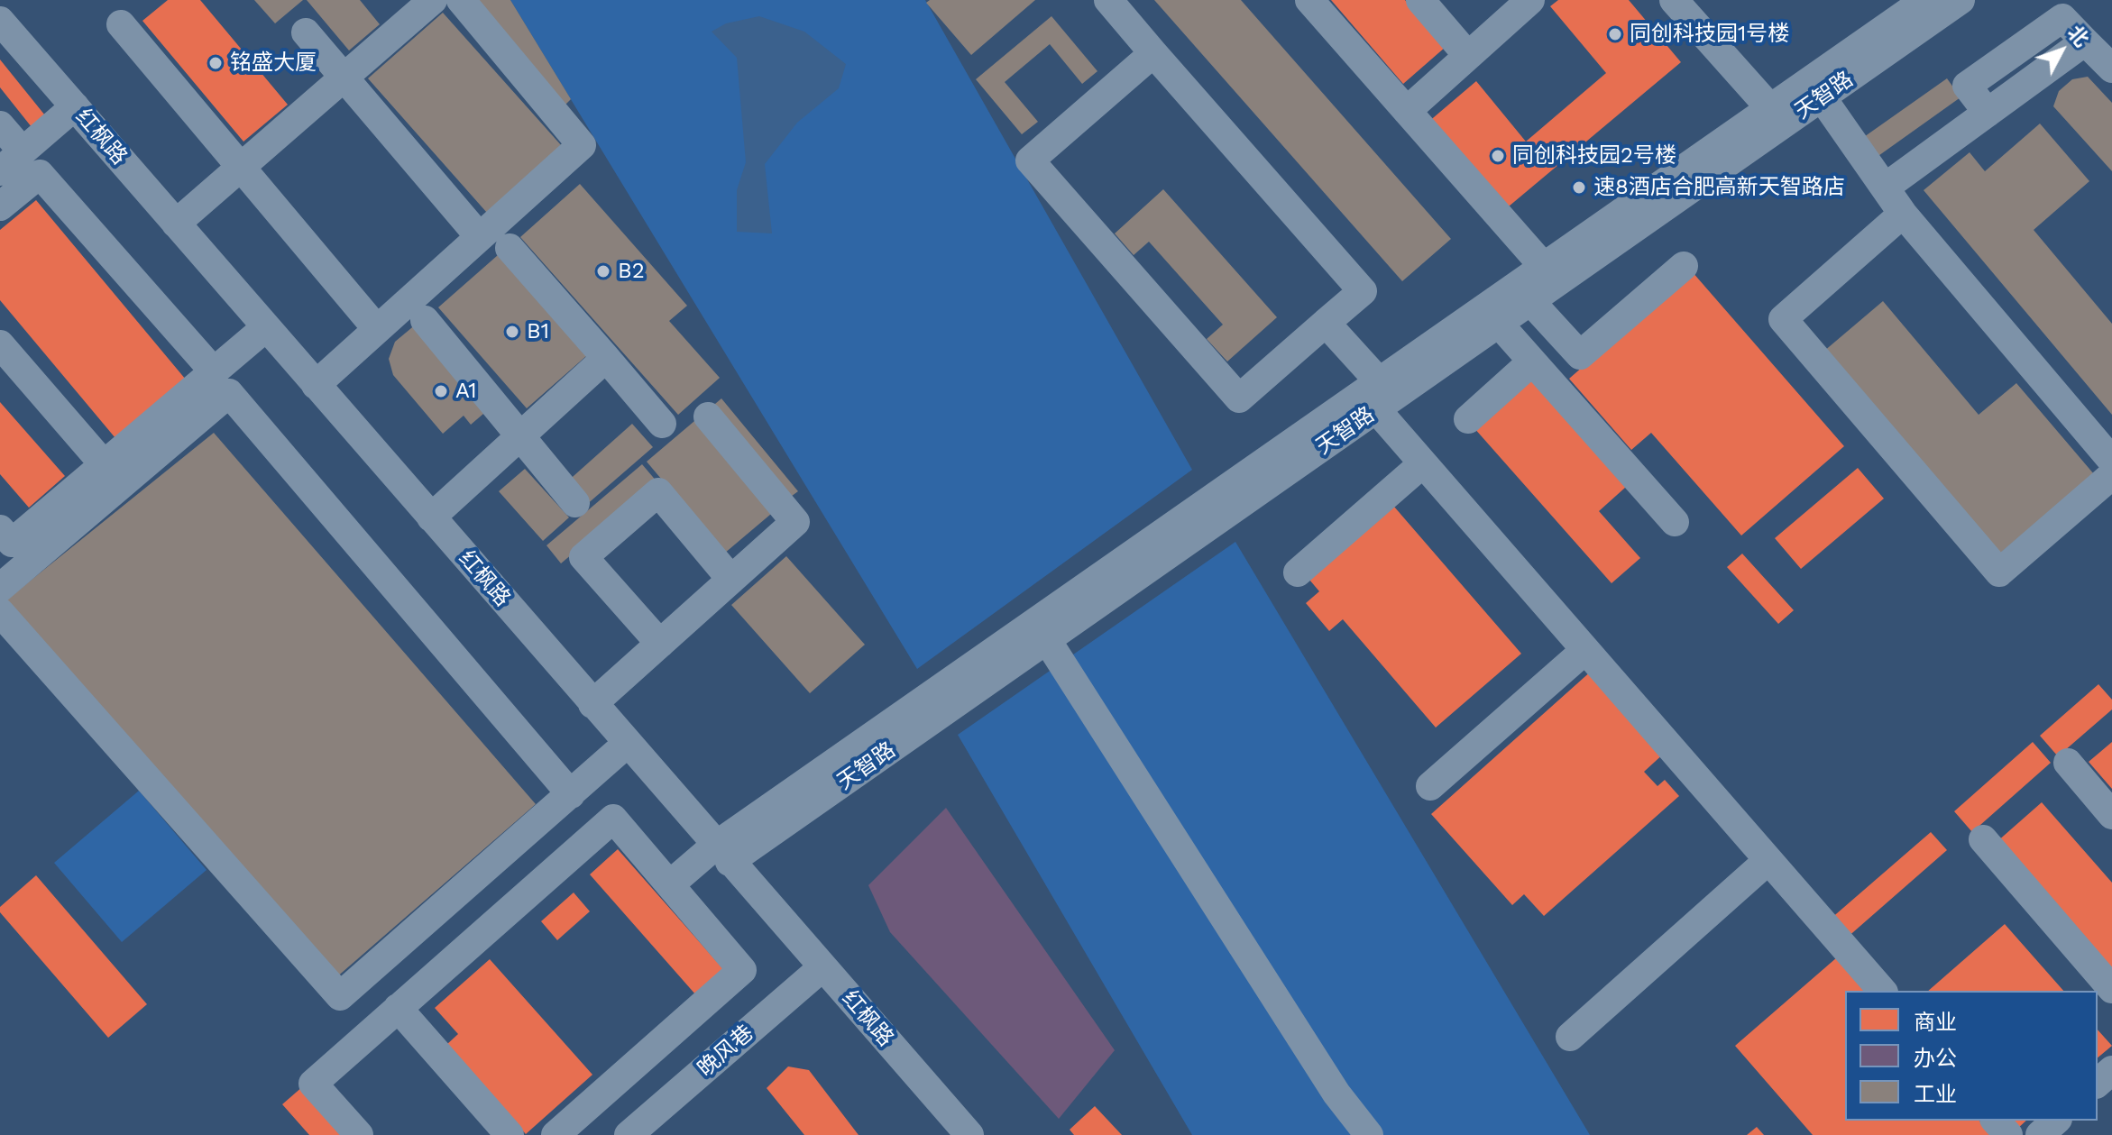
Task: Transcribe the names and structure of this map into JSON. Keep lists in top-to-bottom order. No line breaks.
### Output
{"streets":{"street":["天智路","红枫路","晚风巷"]},"crossings":[["天智路","红枫路"],["红枫路","晚风巷"]],"places":["同创科技园1号楼","铭盛大厦","同创科技园2号楼","速8酒店合肥高新天智路店","B2","B1","A1"],"legend":["商业","办公","工业"],"north":"top right"}
